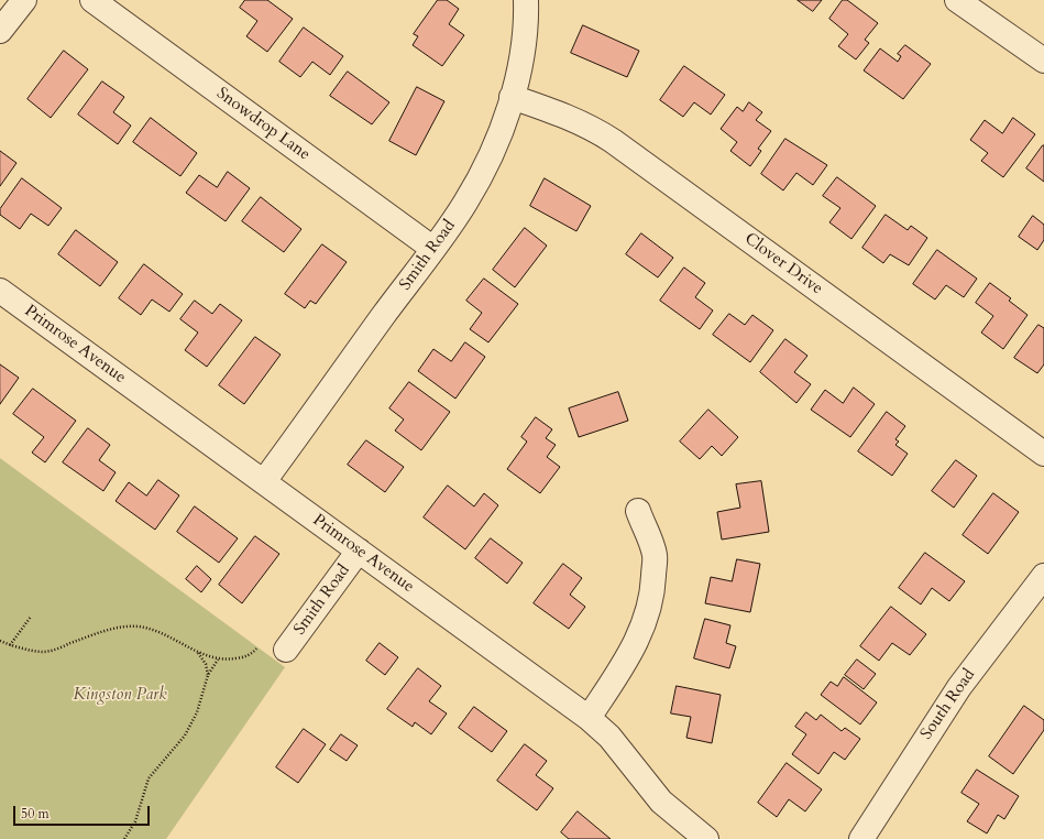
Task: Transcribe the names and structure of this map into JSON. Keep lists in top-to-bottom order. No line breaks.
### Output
{"streets":{"street":["Snowdrop Lane","Smith Road","Clover Drive","Primrose Avenue","South Road"]},"crossings":[["Snowdrop Lane","Smith Road"],["Smith Road","Clover Drive"],["Smith Road","Primrose Avenue"]],"parks":["Kingston Park"],"scale_bar":"50 m"}
